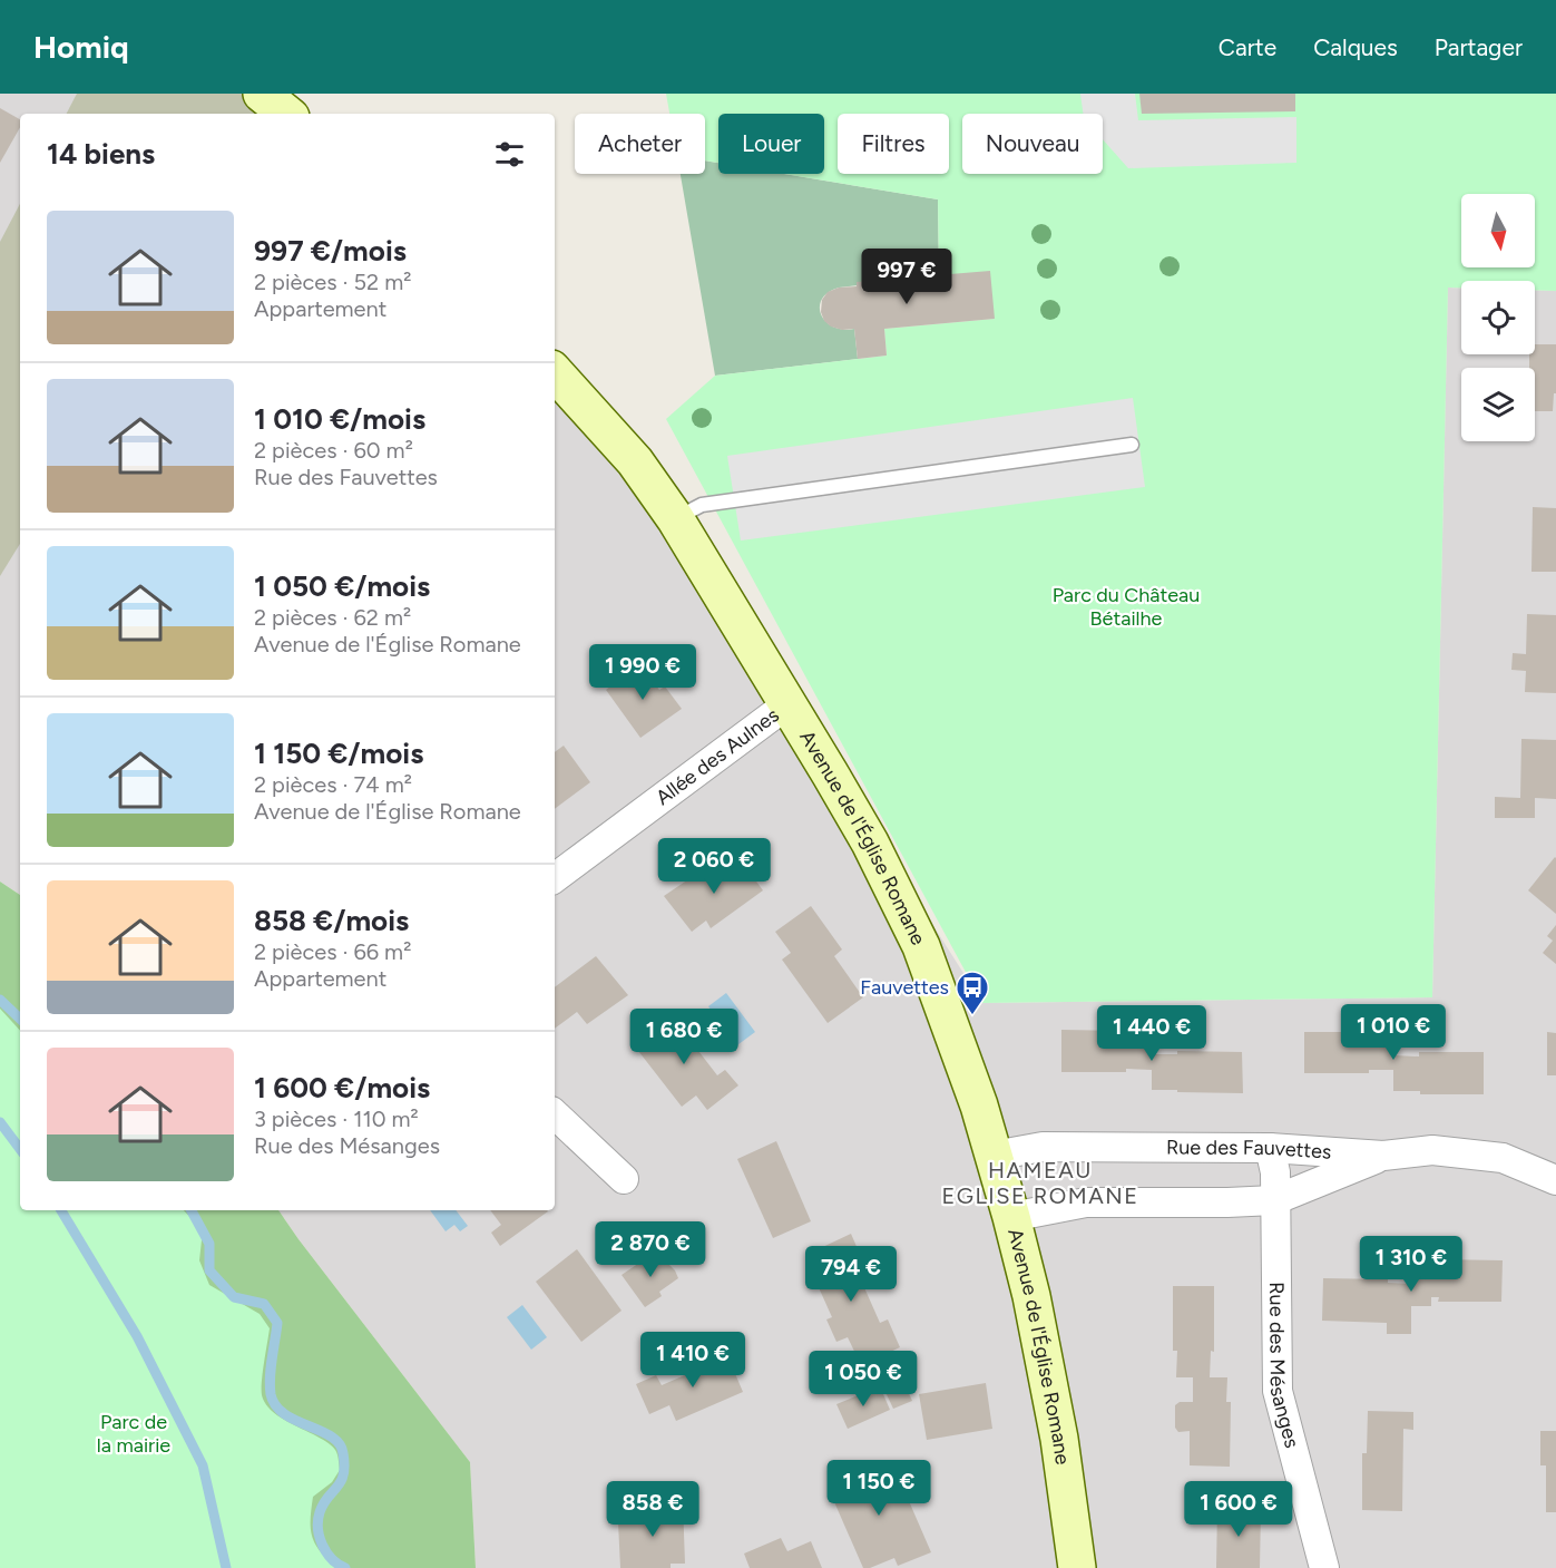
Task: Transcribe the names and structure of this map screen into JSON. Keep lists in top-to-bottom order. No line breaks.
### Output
{"streets":{"street":["Allée des Aulnes","Avenue de l'Église Romane","Rue des Fauvettes","Rue des Mésanges"]},"crossings":[["Allée des Aulnes","Avenue de l'Église Romane"],["Avenue de l'Église Romane","Rue des Fauvettes"],["Rue des Fauvettes","Rue des Mésanges"]],"districts":["HAMEAU EGLISE ROMANE"],"parks":["Parc du Château Bétailhe","Parc de la mairie"],"places":{"bus stop":["Fauvettes"]},"north":"bottom","page":{"header":"Homiq","nav":["Carte","Calques","Partager"],"chip":["Acheter","Louer","Filtres","Nouveau"],"heading":"14 biens","list":[{"name":"997 €/mois","note":"2 pièces · 52 m² · Appartement"},{"name":"1 010 €/mois","note":"2 pièces · 60 m² · Rue des Fauvettes"},{"name":"1 050 €/mois","note":"2 pièces · 62 m² · Avenue de l'Église Romane"},{"name":"1 150 €/mois","note":"2 pièces · 74 m² · Avenue de l'Église Romane"},{"name":"858 €/mois","note":"2 pièces · 66 m² · Appartement"},{"name":"1 600 €/mois","note":"3 pièces · 110 m² · Rue des Mésanges"}],"price":["997 €","1 990 €","2 060 €","1 010 €","1 440 €","1 680 €","2 870 €","1 310 €","794 €","1 410 €","1 050 €","1 150 €","858 €","1 600 €"]}}
